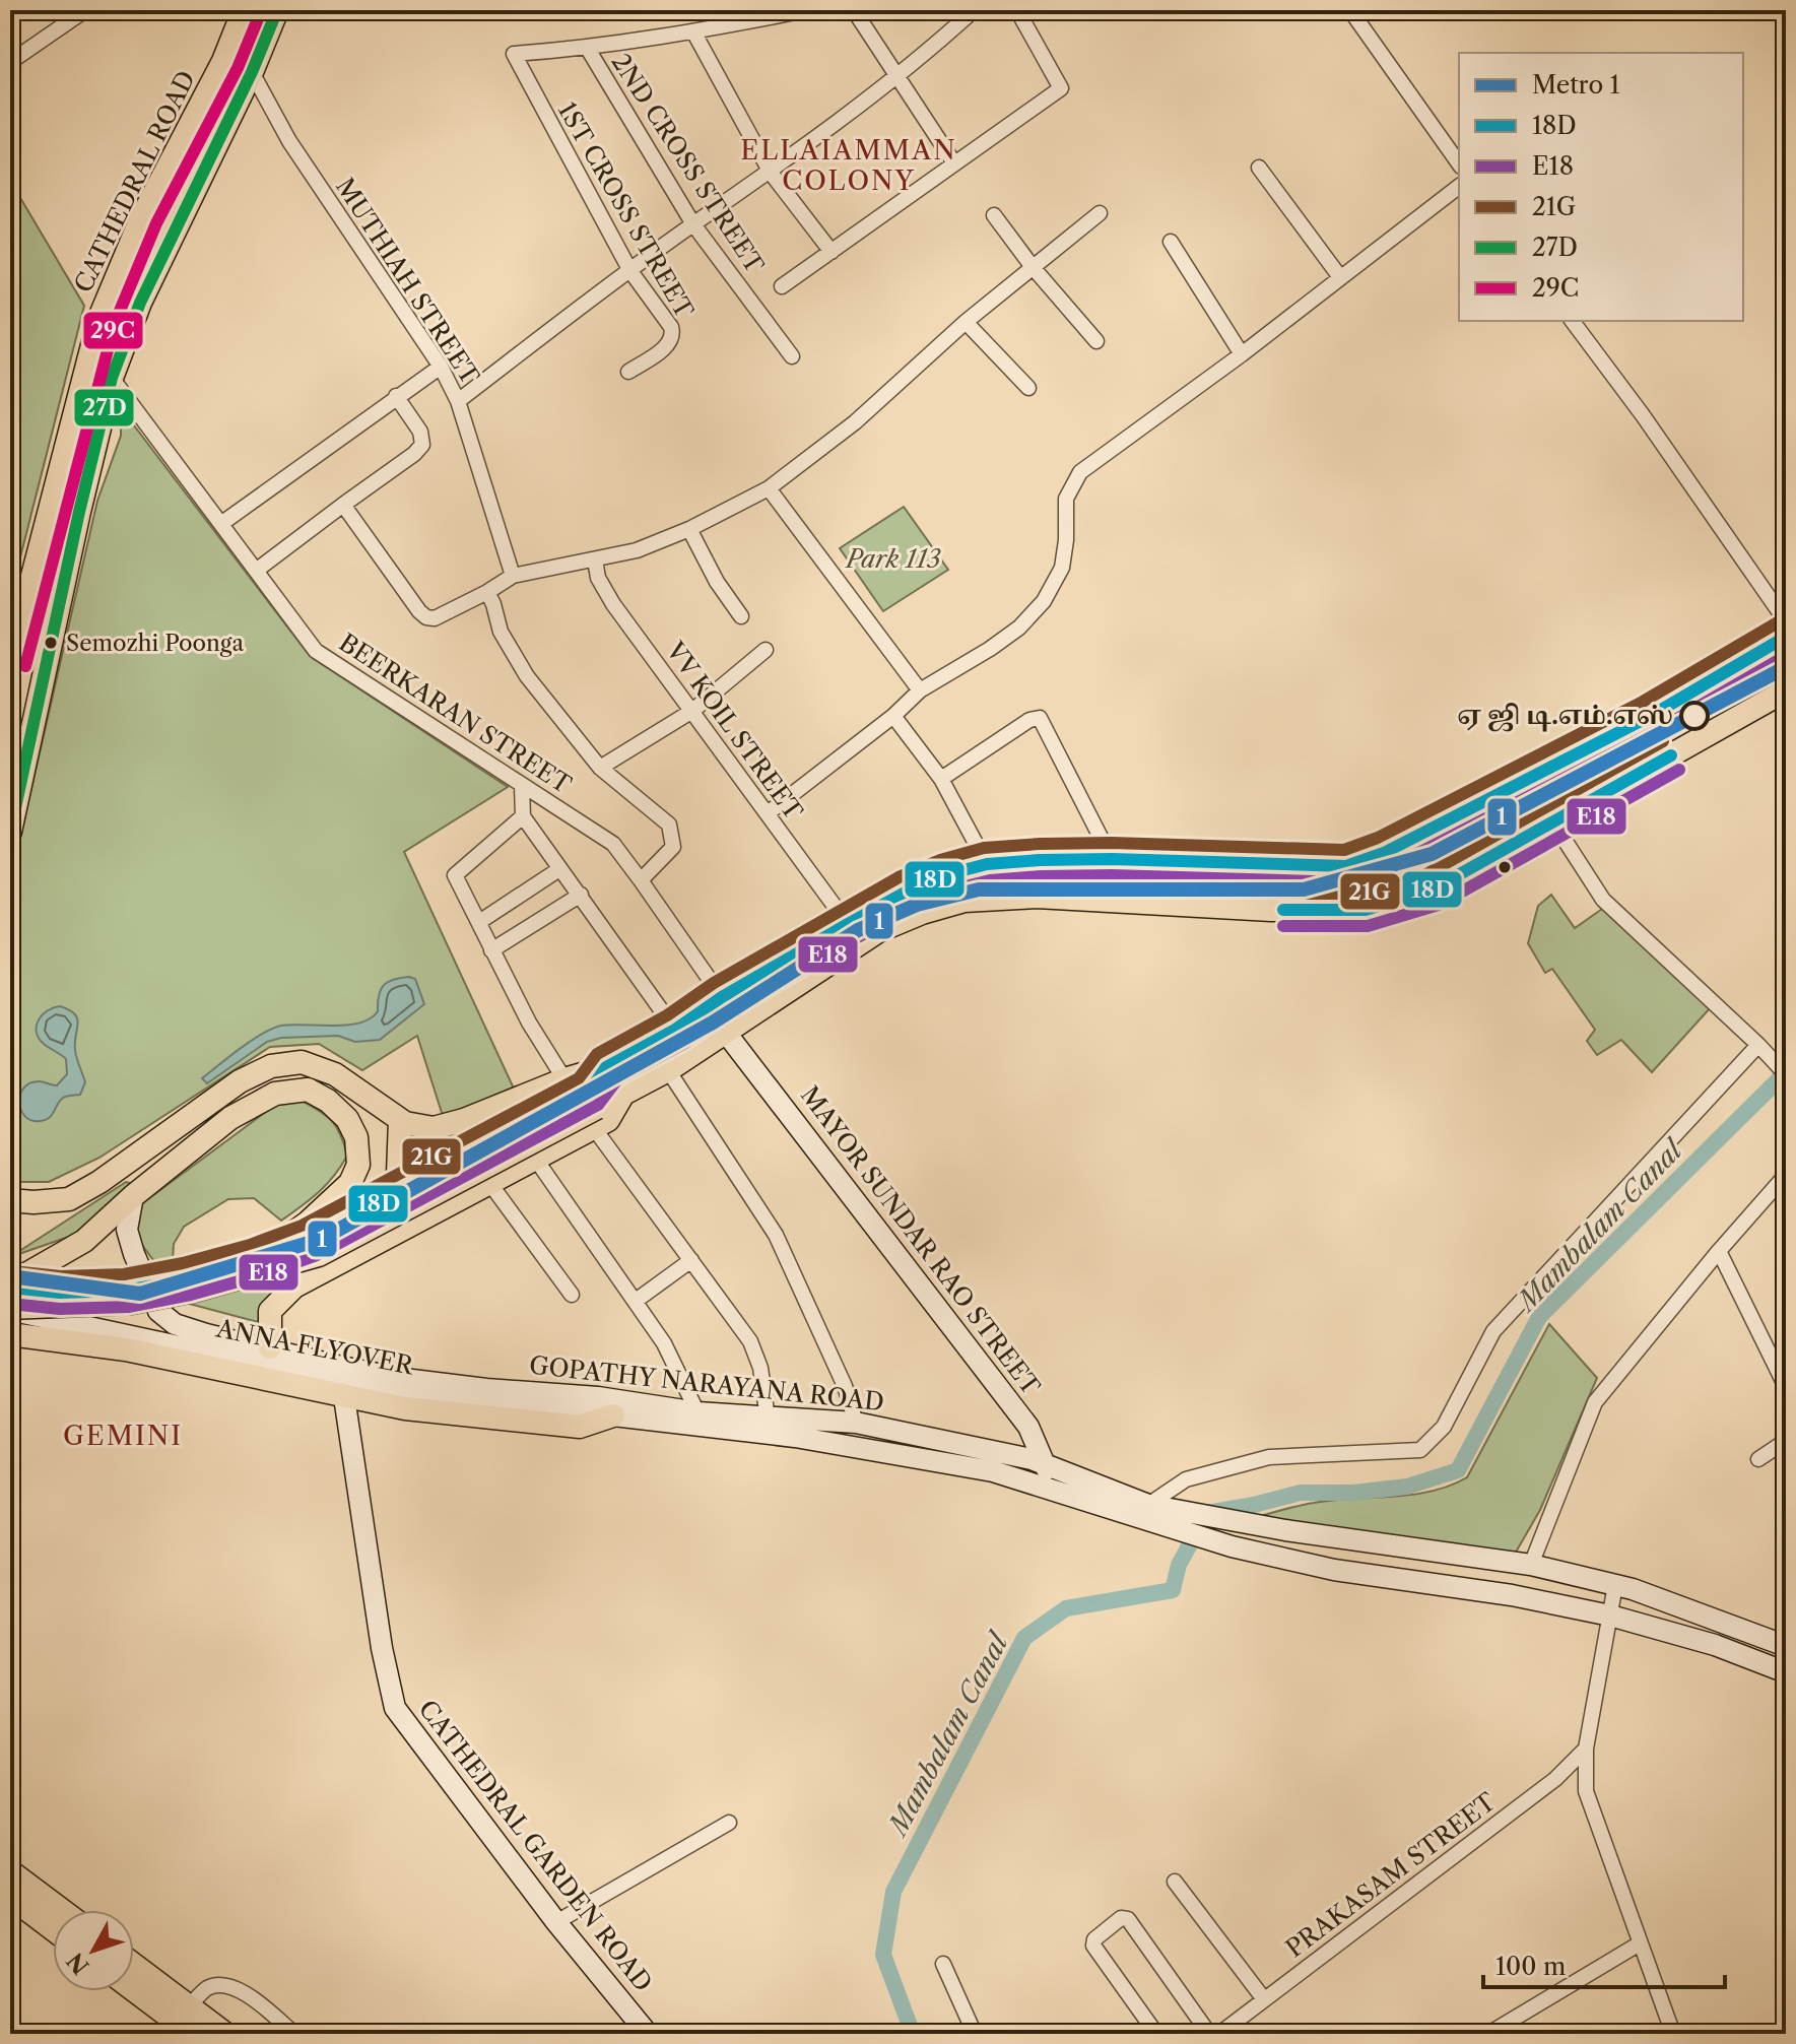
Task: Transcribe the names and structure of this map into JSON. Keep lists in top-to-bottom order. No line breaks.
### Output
{"streets":{"main road":["CATHEDRAL ROAD","MAYOR SUNDAR RAO STREET","ANNA FLYOVER","GOPATHY NARAYANA ROAD","CATHEDRAL GARDEN ROAD"],"street":["2ND CROSS STREET","1ST CROSS STREET","MUTHIAH STREET","BEERKARAN STREET","VV KOIL STREET","PRAKASAM STREET"]},"crossings":[["2ND CROSS STREET","1ST CROSS STREET"],["MAYOR SUNDAR RAO STREET","ANNA FLYOVER"],["MAYOR SUNDAR RAO STREET","GOPATHY NARAYANA ROAD"],["ANNA FLYOVER","GOPATHY NARAYANA ROAD"]],"districts":["ELLAIAMMAN COLONY","GEMINI"],"water":["Mambalam Canal"],"parks":["Park 113"],"places":["Semozhi Poonga","ஏ ஜி டி.எம்.எஸ்"],"lines":["transit line 27D","transit line 29C","transit line 21G","transit line 18D","transit line E18","metro line 1"],"legend":["Metro 1","18D","E18","21G","27D","29C"],"scale_bar":"100 m","north":"bottom left"}
